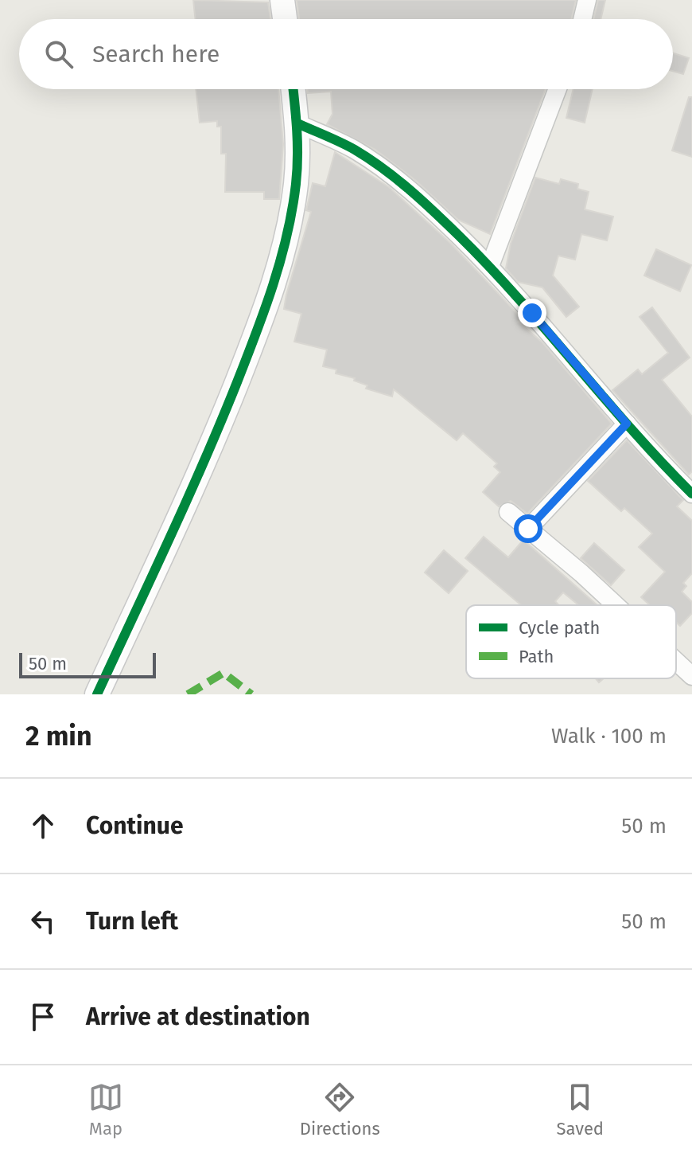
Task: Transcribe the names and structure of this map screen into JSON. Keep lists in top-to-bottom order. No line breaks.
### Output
{"legend":["Cycle path","Path"],"scale_bar":"50 m","page":{"search":"Search here","scale":"50 m","heading":["2 min","Walk · 100 m"],"list":[["Continue","50 m"],["Turn left","50 m"],"Arrive at destination"],"nav":["Map","Directions","Saved"]}}
